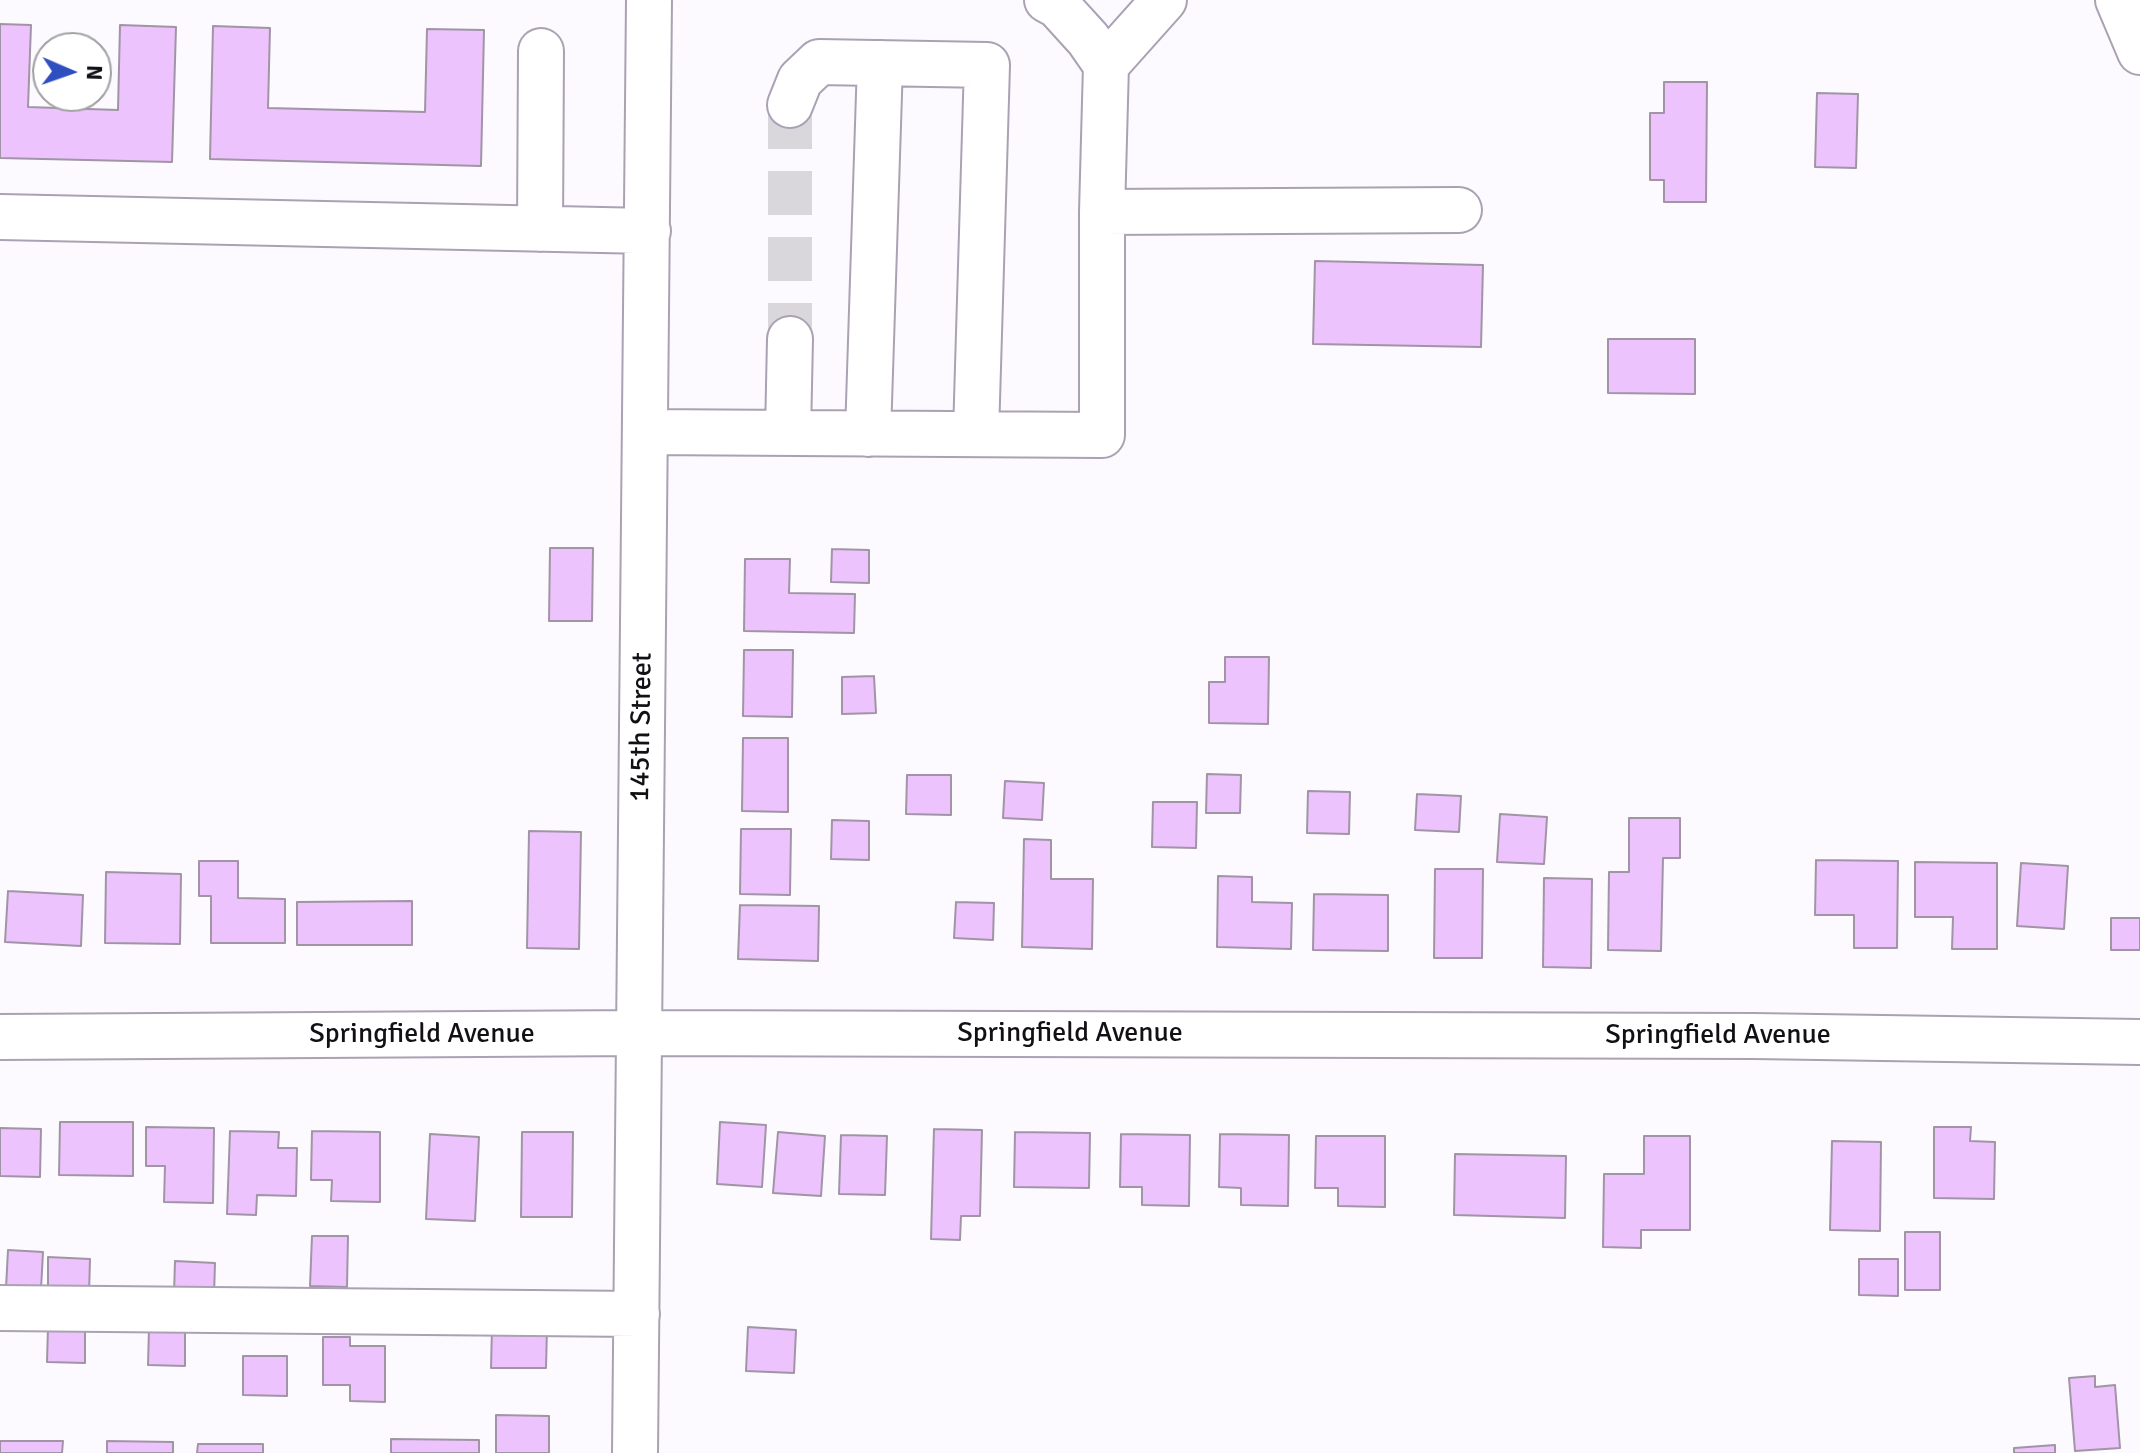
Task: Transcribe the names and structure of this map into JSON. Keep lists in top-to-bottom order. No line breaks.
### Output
{"streets":{"street":["145th Street","Springfield Avenue"]},"crossings":[["145th Street","Springfield Avenue"]],"north":"right"}
